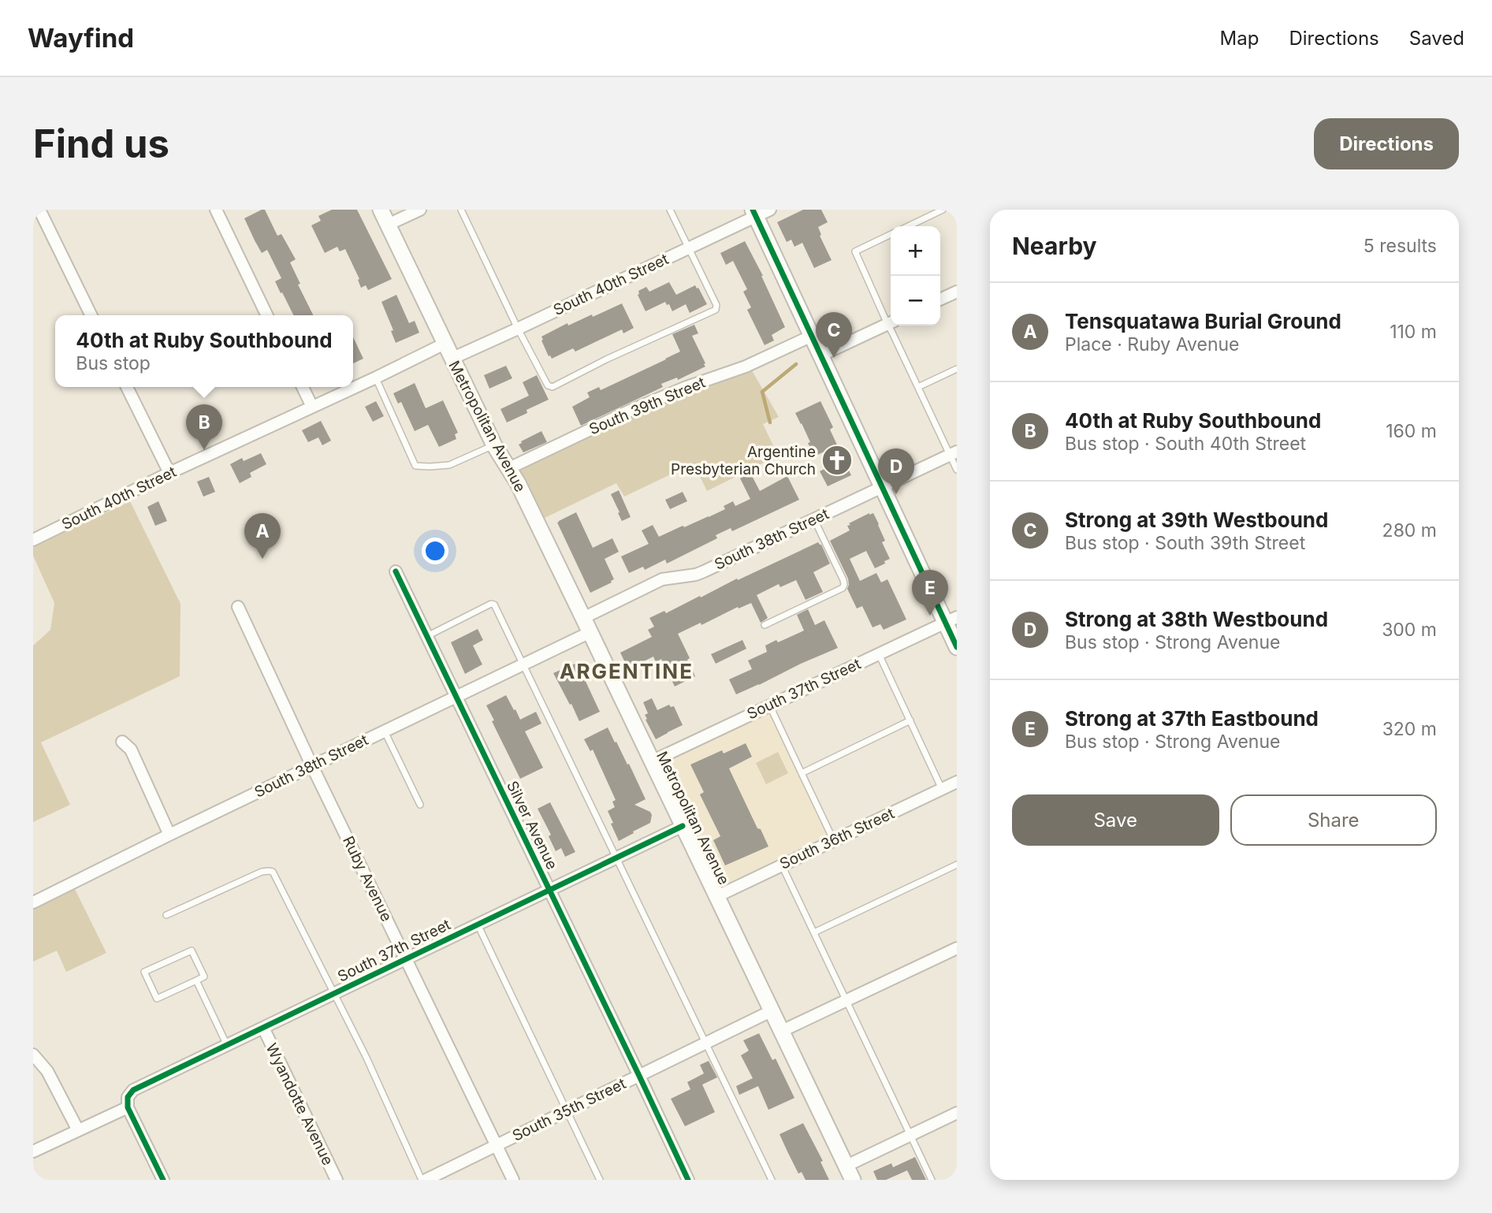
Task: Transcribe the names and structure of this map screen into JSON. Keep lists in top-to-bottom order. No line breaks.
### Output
{"streets":{"main road":["Metropolitan Avenue"],"street":["South 40th Street","South 39th Street","South 38th Street","South 37th Street","Silver Avenue","South 36th Street","Ruby Avenue","Wyandotte Avenue","South 35th Street"]},"crossings":[["South 40th Street","Metropolitan Avenue"],["South 39th Street","Metropolitan Avenue"],["Metropolitan Avenue","South 38th Street"],["Metropolitan Avenue","South 37th Street"],["Metropolitan Avenue","South 36th Street"],["Metropolitan Avenue","South 35th Street"],["South 38th Street","Silver Avenue"],["South 38th Street","Ruby Avenue"],["South 37th Street","Silver Avenue"],["South 37th Street","Ruby Avenue"],["South 37th Street","Wyandotte Avenue"],["Silver Avenue","South 35th Street"],["Ruby Avenue","South 35th Street"]],"districts":["ARGENTINE"],"places":{"church":["Argentine Presbyterian Church"]},"page":{"header":"Wayfind","nav":["Map","Directions","Saved"],"buttons":["Directions",["Save","Share"]],"title":"Find us","heading":["Nearby","5 results"],"map_buttons":["+","−"],"list":[{"mark":"A","name":"Tensquatawa Burial Ground","note":"Place · Ruby Avenue","value":"110 m"},{"mark":"B","name":"40th at Ruby Southbound","note":"Bus stop · South 40th Street","value":"160 m"},{"mark":"C","name":"Strong at 39th Westbound","note":"Bus stop · South 39th Street","value":"280 m"},{"mark":"D","name":"Strong at 38th Westbound","note":"Bus stop · Strong Avenue","value":"300 m"},{"mark":"E","name":"Strong at 37th Eastbound","note":"Bus stop · Strong Avenue","value":"320 m"}],"pins":["C","B","D","A","E"],"popup":["40th at Ruby Southbound","Bus stop"]}}
